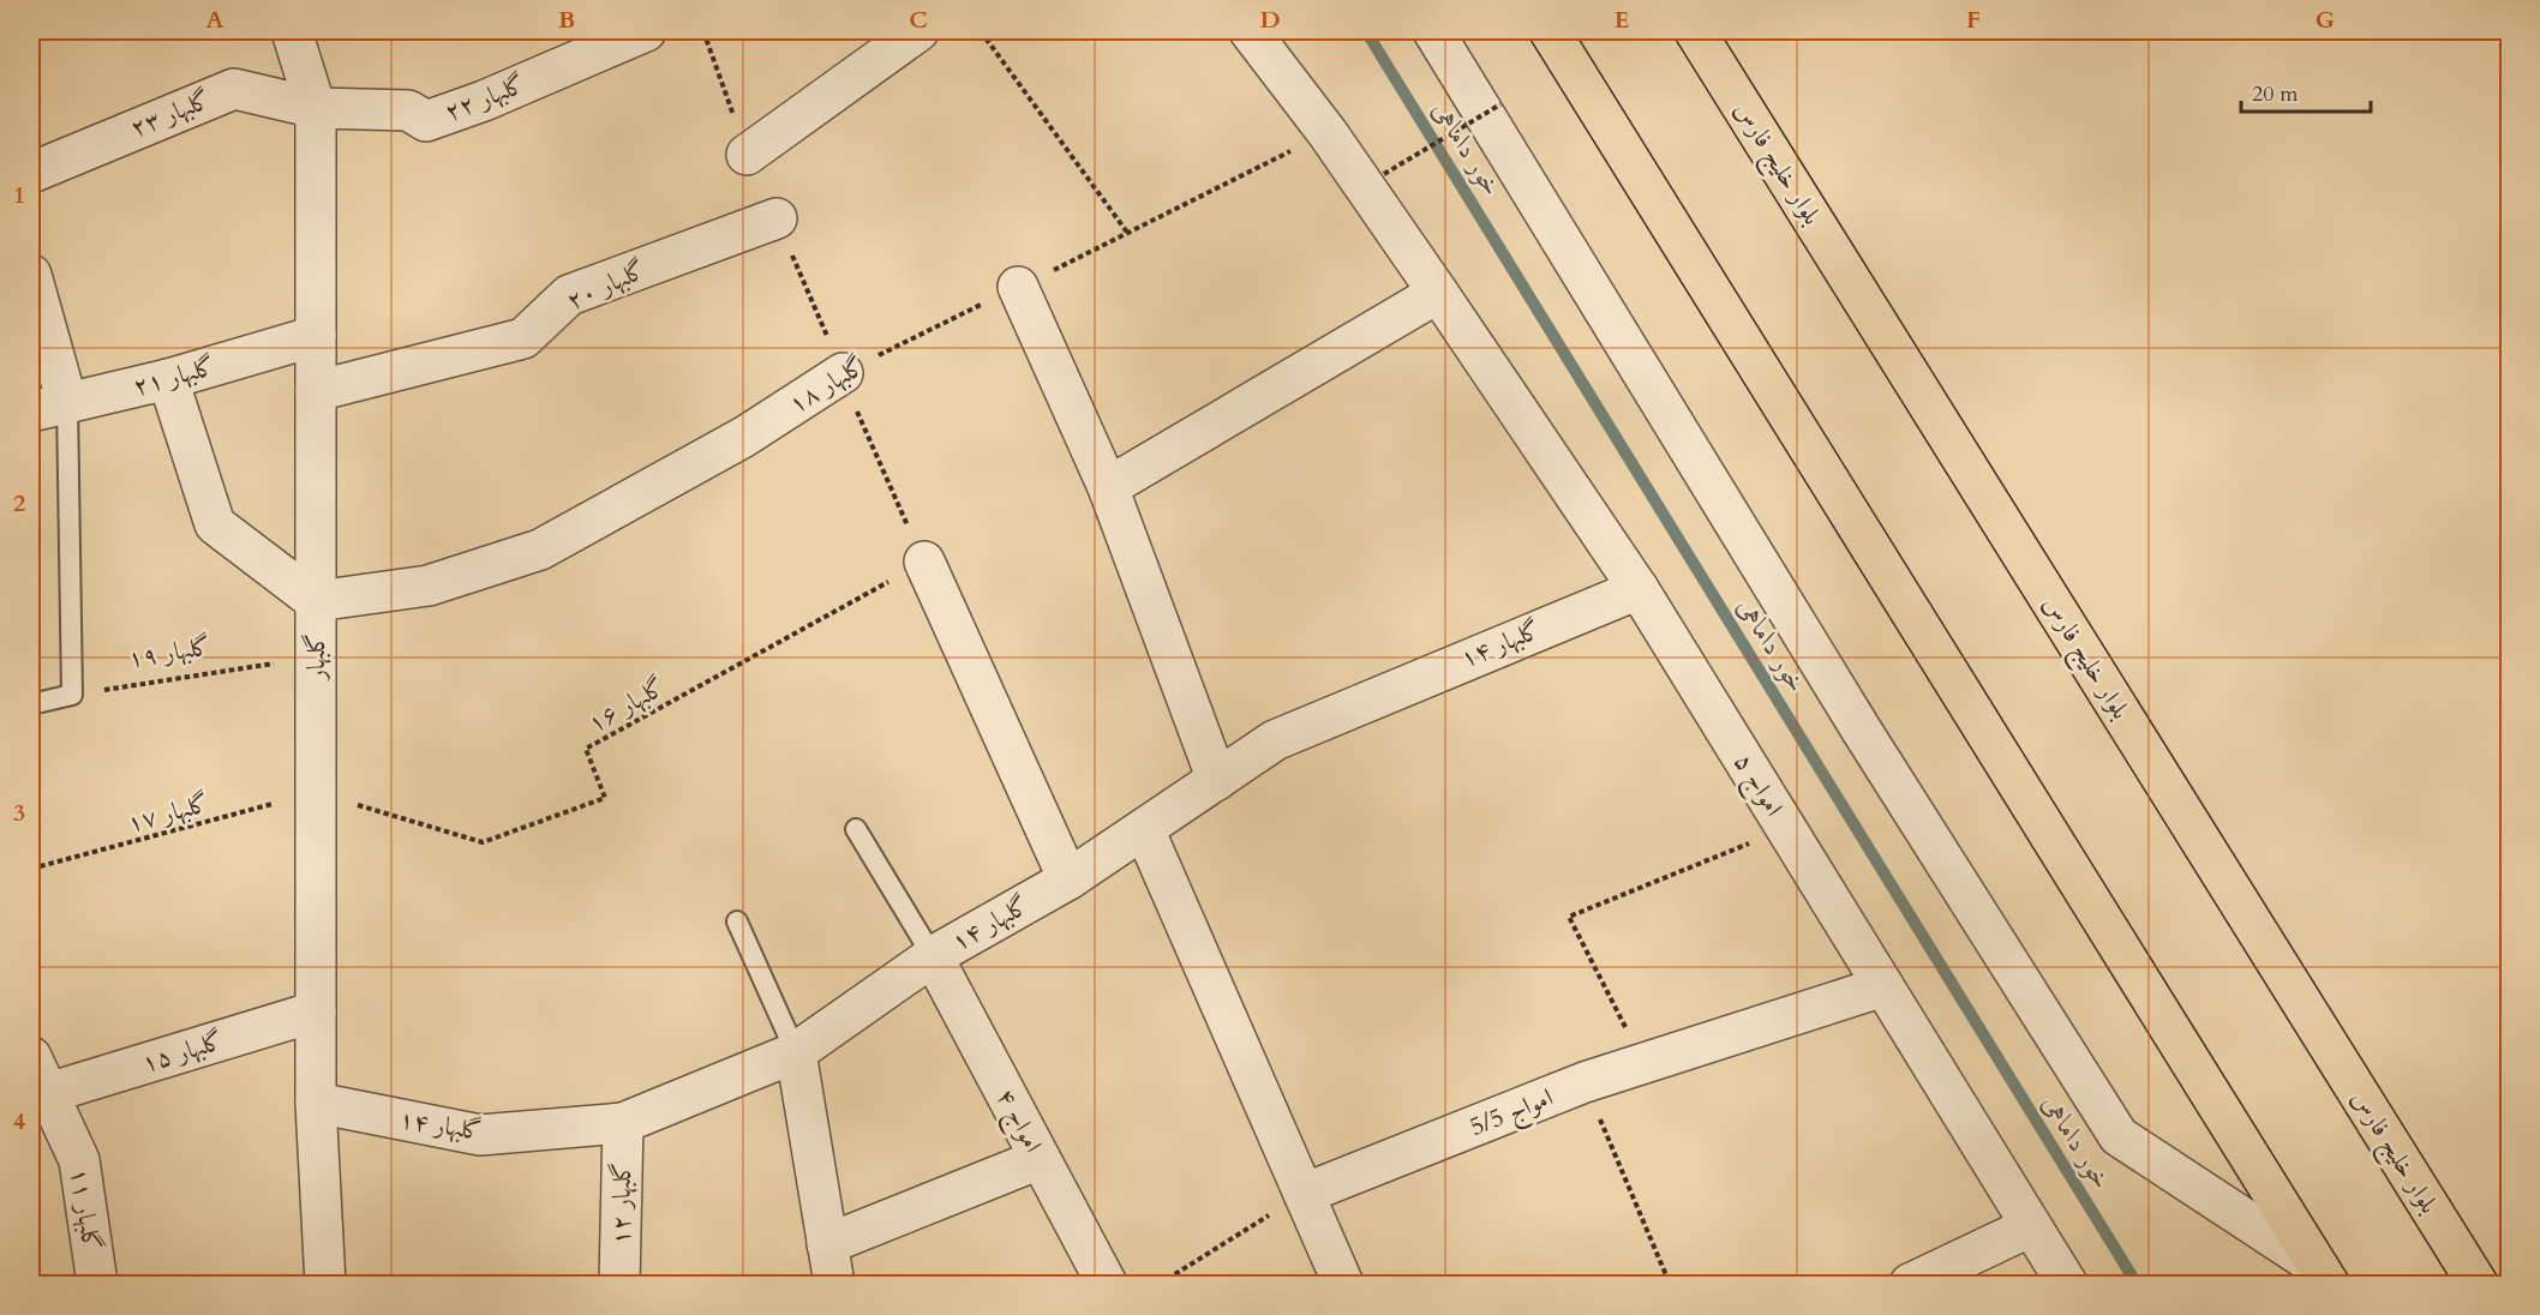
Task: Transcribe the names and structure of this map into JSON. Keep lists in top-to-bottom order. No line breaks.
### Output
{"streets":{"main road":["بلوار خلیج فارس"],"street":["گلبهار ۲۲","گلبهار ۲۳","گلبهار ۲۰","گلبهار ۲۱","گلبهار ۱۸","گلبهار ۱۴","گلبهار","امواج ۵","گلبهار ۱۵","امواج 5/5","امواج ۴","گلبهار ۱۲","گلبهار ۱۱"],"path":["گلبهار ۱۹","گلبهار ۱۶","گلبهار ۱۷"]},"crossings":[["گلبهار ۲۲","گلبهار ۲۳"],["گلبهار ۲۲","گلبهار"],["گلبهار ۲۳","گلبهار"],["گلبهار ۲۰","گلبهار"],["گلبهار ۲۱","گلبهار"],["گلبهار ۱۸","گلبهار"],["گلبهار ۱۸","امواج ۵"],["گلبهار ۱۴","گلبهار"],["گلبهار ۱۴","امواج ۵"],["گلبهار ۱۴","امواج ۴"],["گلبهار ۱۴","گلبهار ۱۲"],["گلبهار ۱۹","گلبهار"],["گلبهار","گلبهار ۱۶"],["گلبهار","گلبهار ۱۷"],["گلبهار","گلبهار ۱۵"],["گلبهار ۱۶","گلبهار ۱۷"],["امواج ۵","امواج 5/5"],["گلبهار ۱۵","گلبهار ۱۱"]],"water":["خور داماهی"],"scale_bar":"20 m","grid":{"columns":["A","B","C","D","E","F","G"],"rows":["1","2","3","4"]}}
